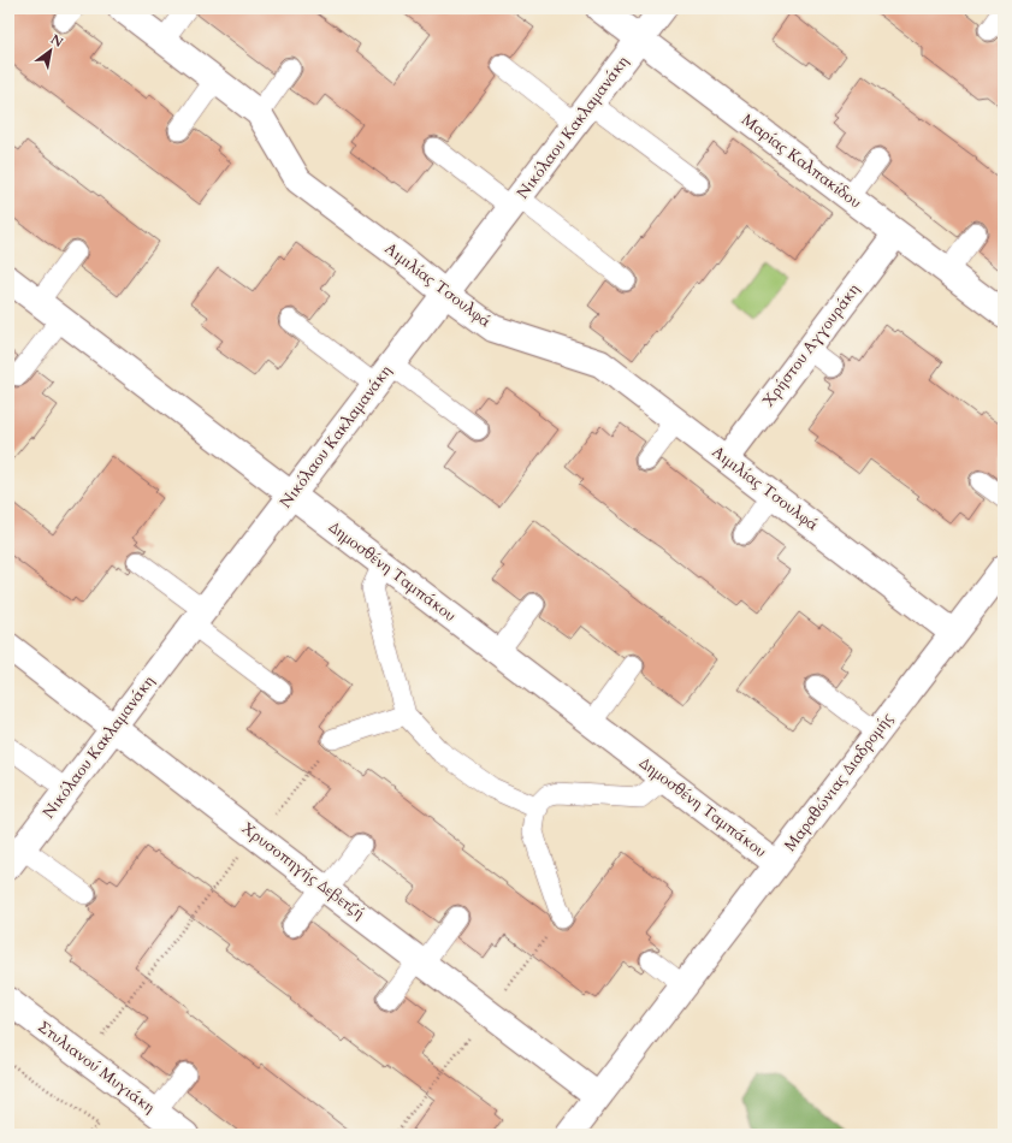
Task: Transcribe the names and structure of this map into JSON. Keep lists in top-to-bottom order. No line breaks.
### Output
{"streets":{"street":["Νικόλαου Κακλαμανάκη","Μαρίας Καλπακίδου","Αιμιλίας Τσουλφά","Χρήστου Αγγουράκη","Δημοσθένη Ταμπάκου","Μαραθώνιας Διαδρομής","Χρυσοπηγής Δεβετζή","Στυλιανού Μυγιάκη"]},"crossings":[["Νικόλαου Κακλαμανάκη","Μαρίας Καλπακίδου"],["Νικόλαου Κακλαμανάκη","Αιμιλίας Τσουλφά"],["Νικόλαου Κακλαμανάκη","Δημοσθένη Ταμπάκου"],["Νικόλαου Κακλαμανάκη","Χρυσοπηγής Δεβετζή"],["Μαρίας Καλπακίδου","Χρήστου Αγγουράκη"],["Αιμιλίας Τσουλφά","Χρήστου Αγγουράκη"],["Αιμιλίας Τσουλφά","Μαραθώνιας Διαδρομής"],["Δημοσθένη Ταμπάκου","Μαραθώνιας Διαδρομής"],["Μαραθώνιας Διαδρομής","Χρυσοπηγής Δεβετζή"]],"north":"top right"}
